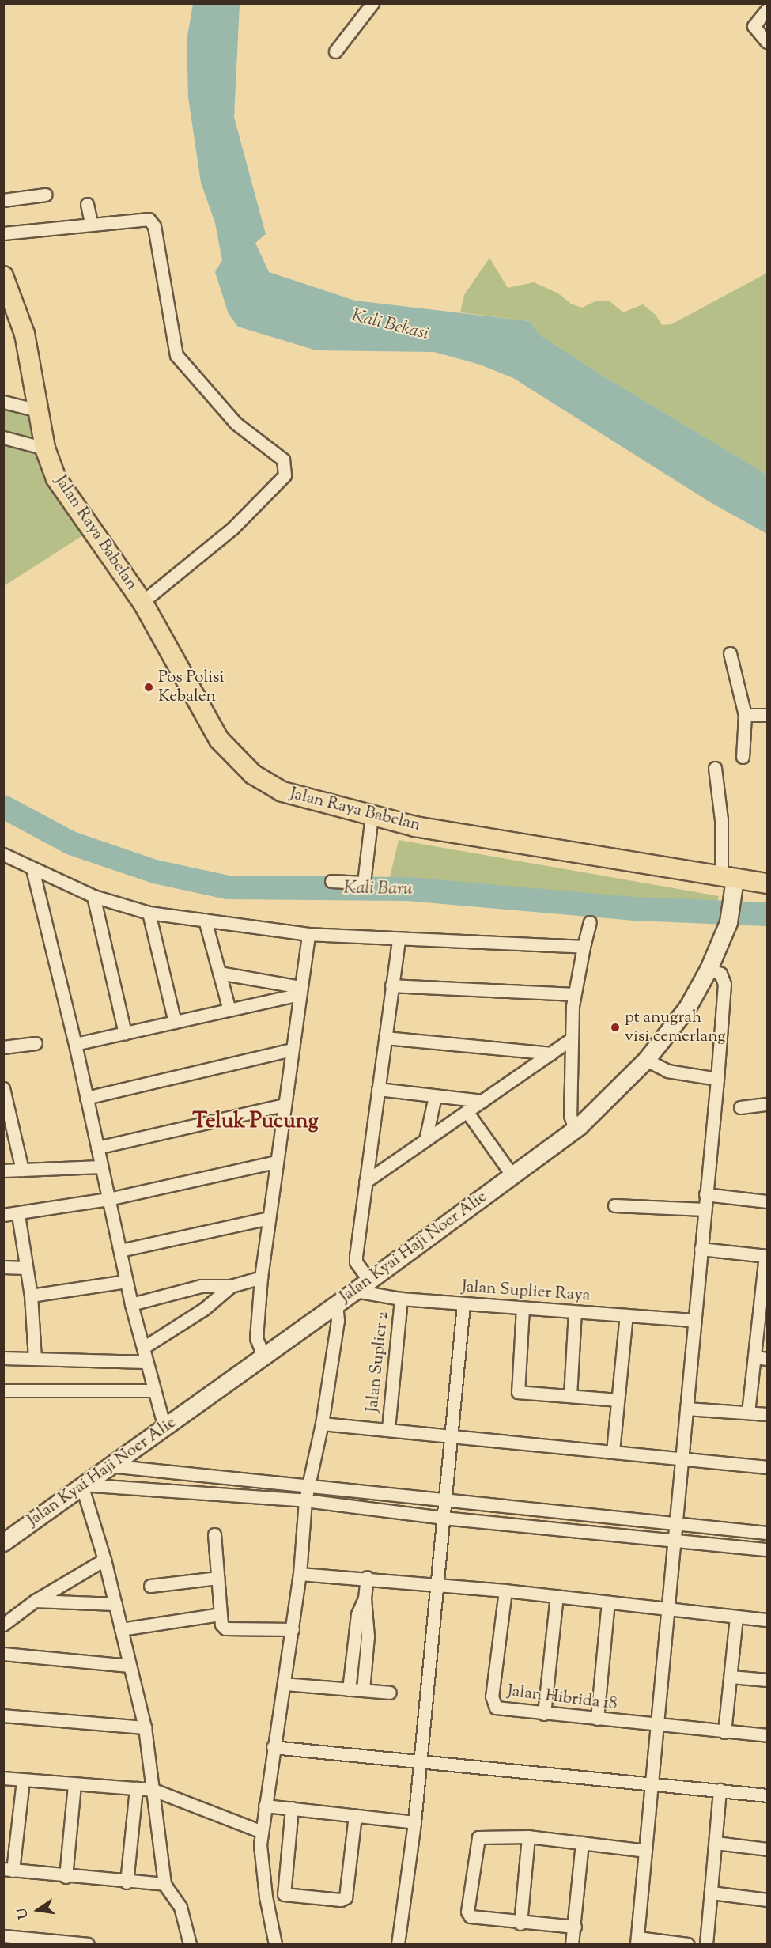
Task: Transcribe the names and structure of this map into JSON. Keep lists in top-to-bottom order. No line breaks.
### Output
{"streets":{"main road":["Jalan Raya Babelan"],"street":["Jalan Kyai Haji Noer Alie","Jalan Suplier Raya","Jalan Suplier 2","Jalan Hibrida 18"]},"crossings":[["Jalan Raya Babelan","Jalan Kyai Haji Noer Alie"],["Jalan Kyai Haji Noer Alie","Jalan Suplier Raya"],["Jalan Suplier Raya","Jalan Suplier 2"]],"districts":["Teluk Pucung"],"water":["Kali Bekasi","Kali Baru"],"places":["Pos Polisi Kebalen","pt anugrah visi cemerlang"],"north":"left"}
